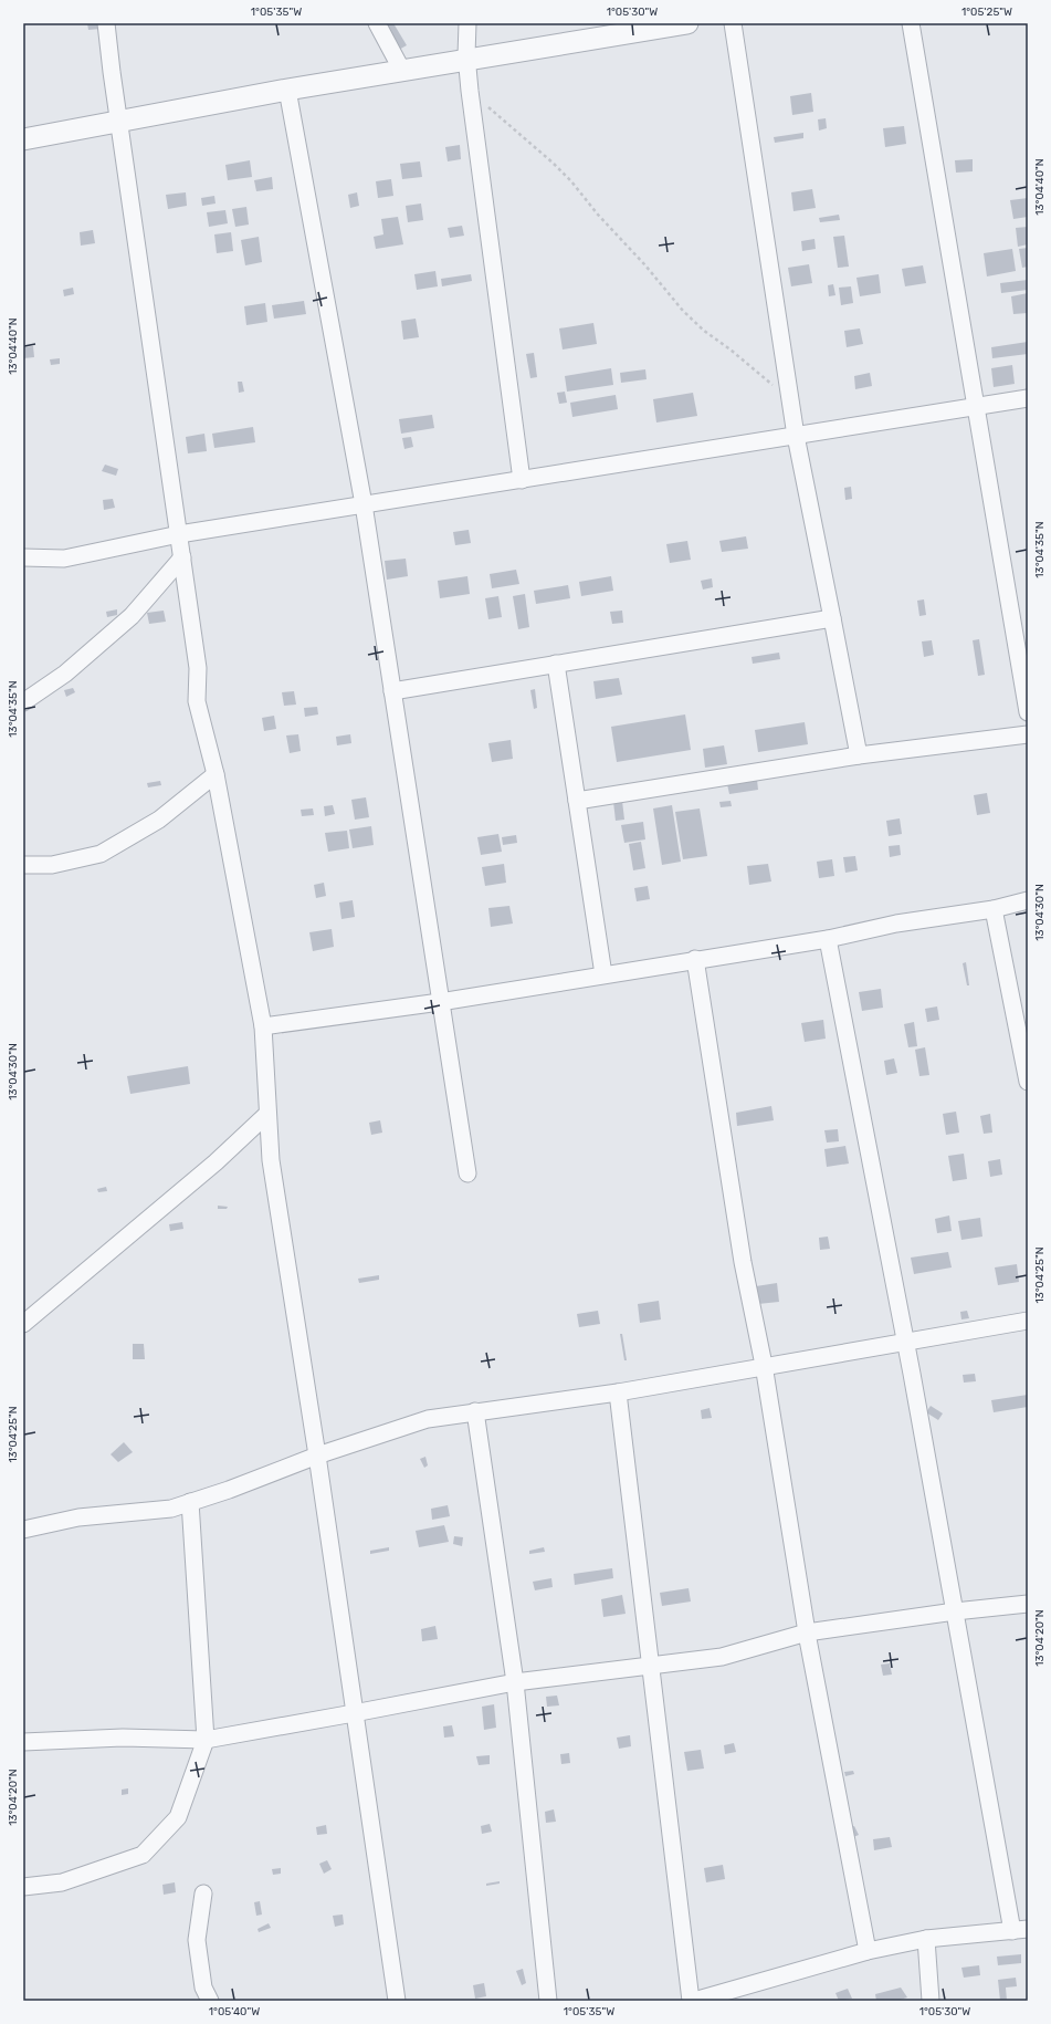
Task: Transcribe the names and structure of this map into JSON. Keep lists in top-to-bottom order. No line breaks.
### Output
{"coordinates":["1°05'35\"W","1°05'30\"W","1°05'25\"W","13°04'40\"N","13°04'35\"N","13°04'30\"N","13°04'25\"N","13°04'20\"N","1°05'40\"W"]}
